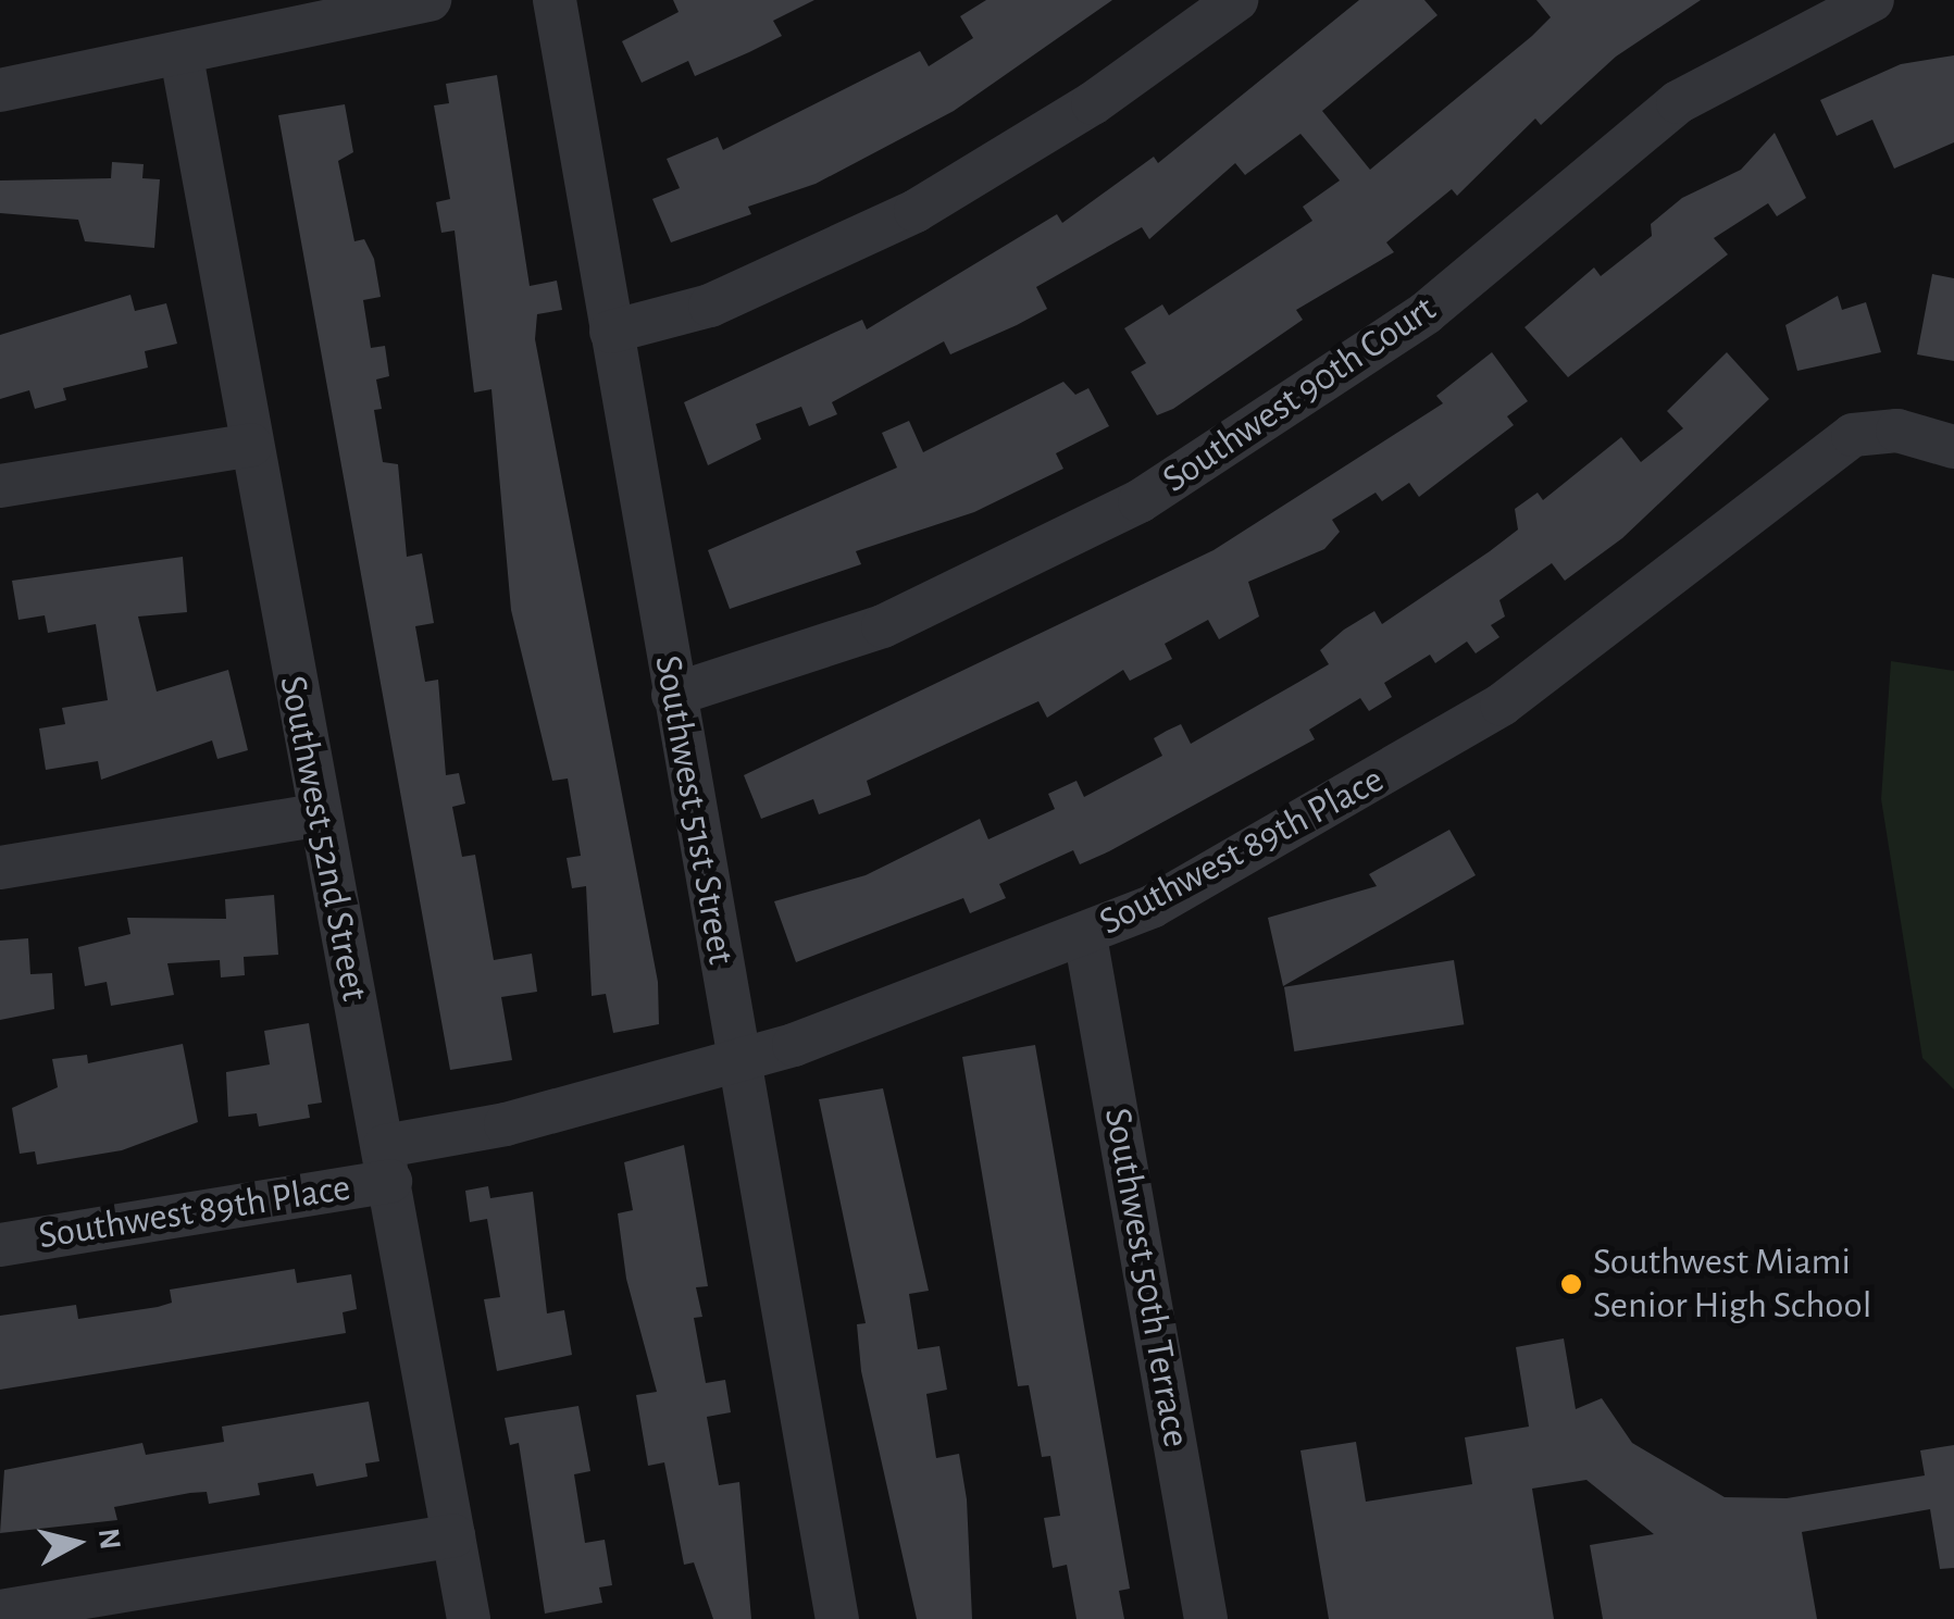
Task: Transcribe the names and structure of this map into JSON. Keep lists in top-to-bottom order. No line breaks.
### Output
{"streets":{"street":["Southwest 90th Court","Southwest 51st Street","Southwest 52nd Street","Southwest 89th Place","Southwest 50th Terrace"]},"crossings":[["Southwest 90th Court","Southwest 51st Street"],["Southwest 51st Street","Southwest 89th Place"],["Southwest 52nd Street","Southwest 89th Place"],["Southwest 89th Place","Southwest 50th Terrace"]],"places":["Southwest Miami Senior High School"],"north":"right"}
